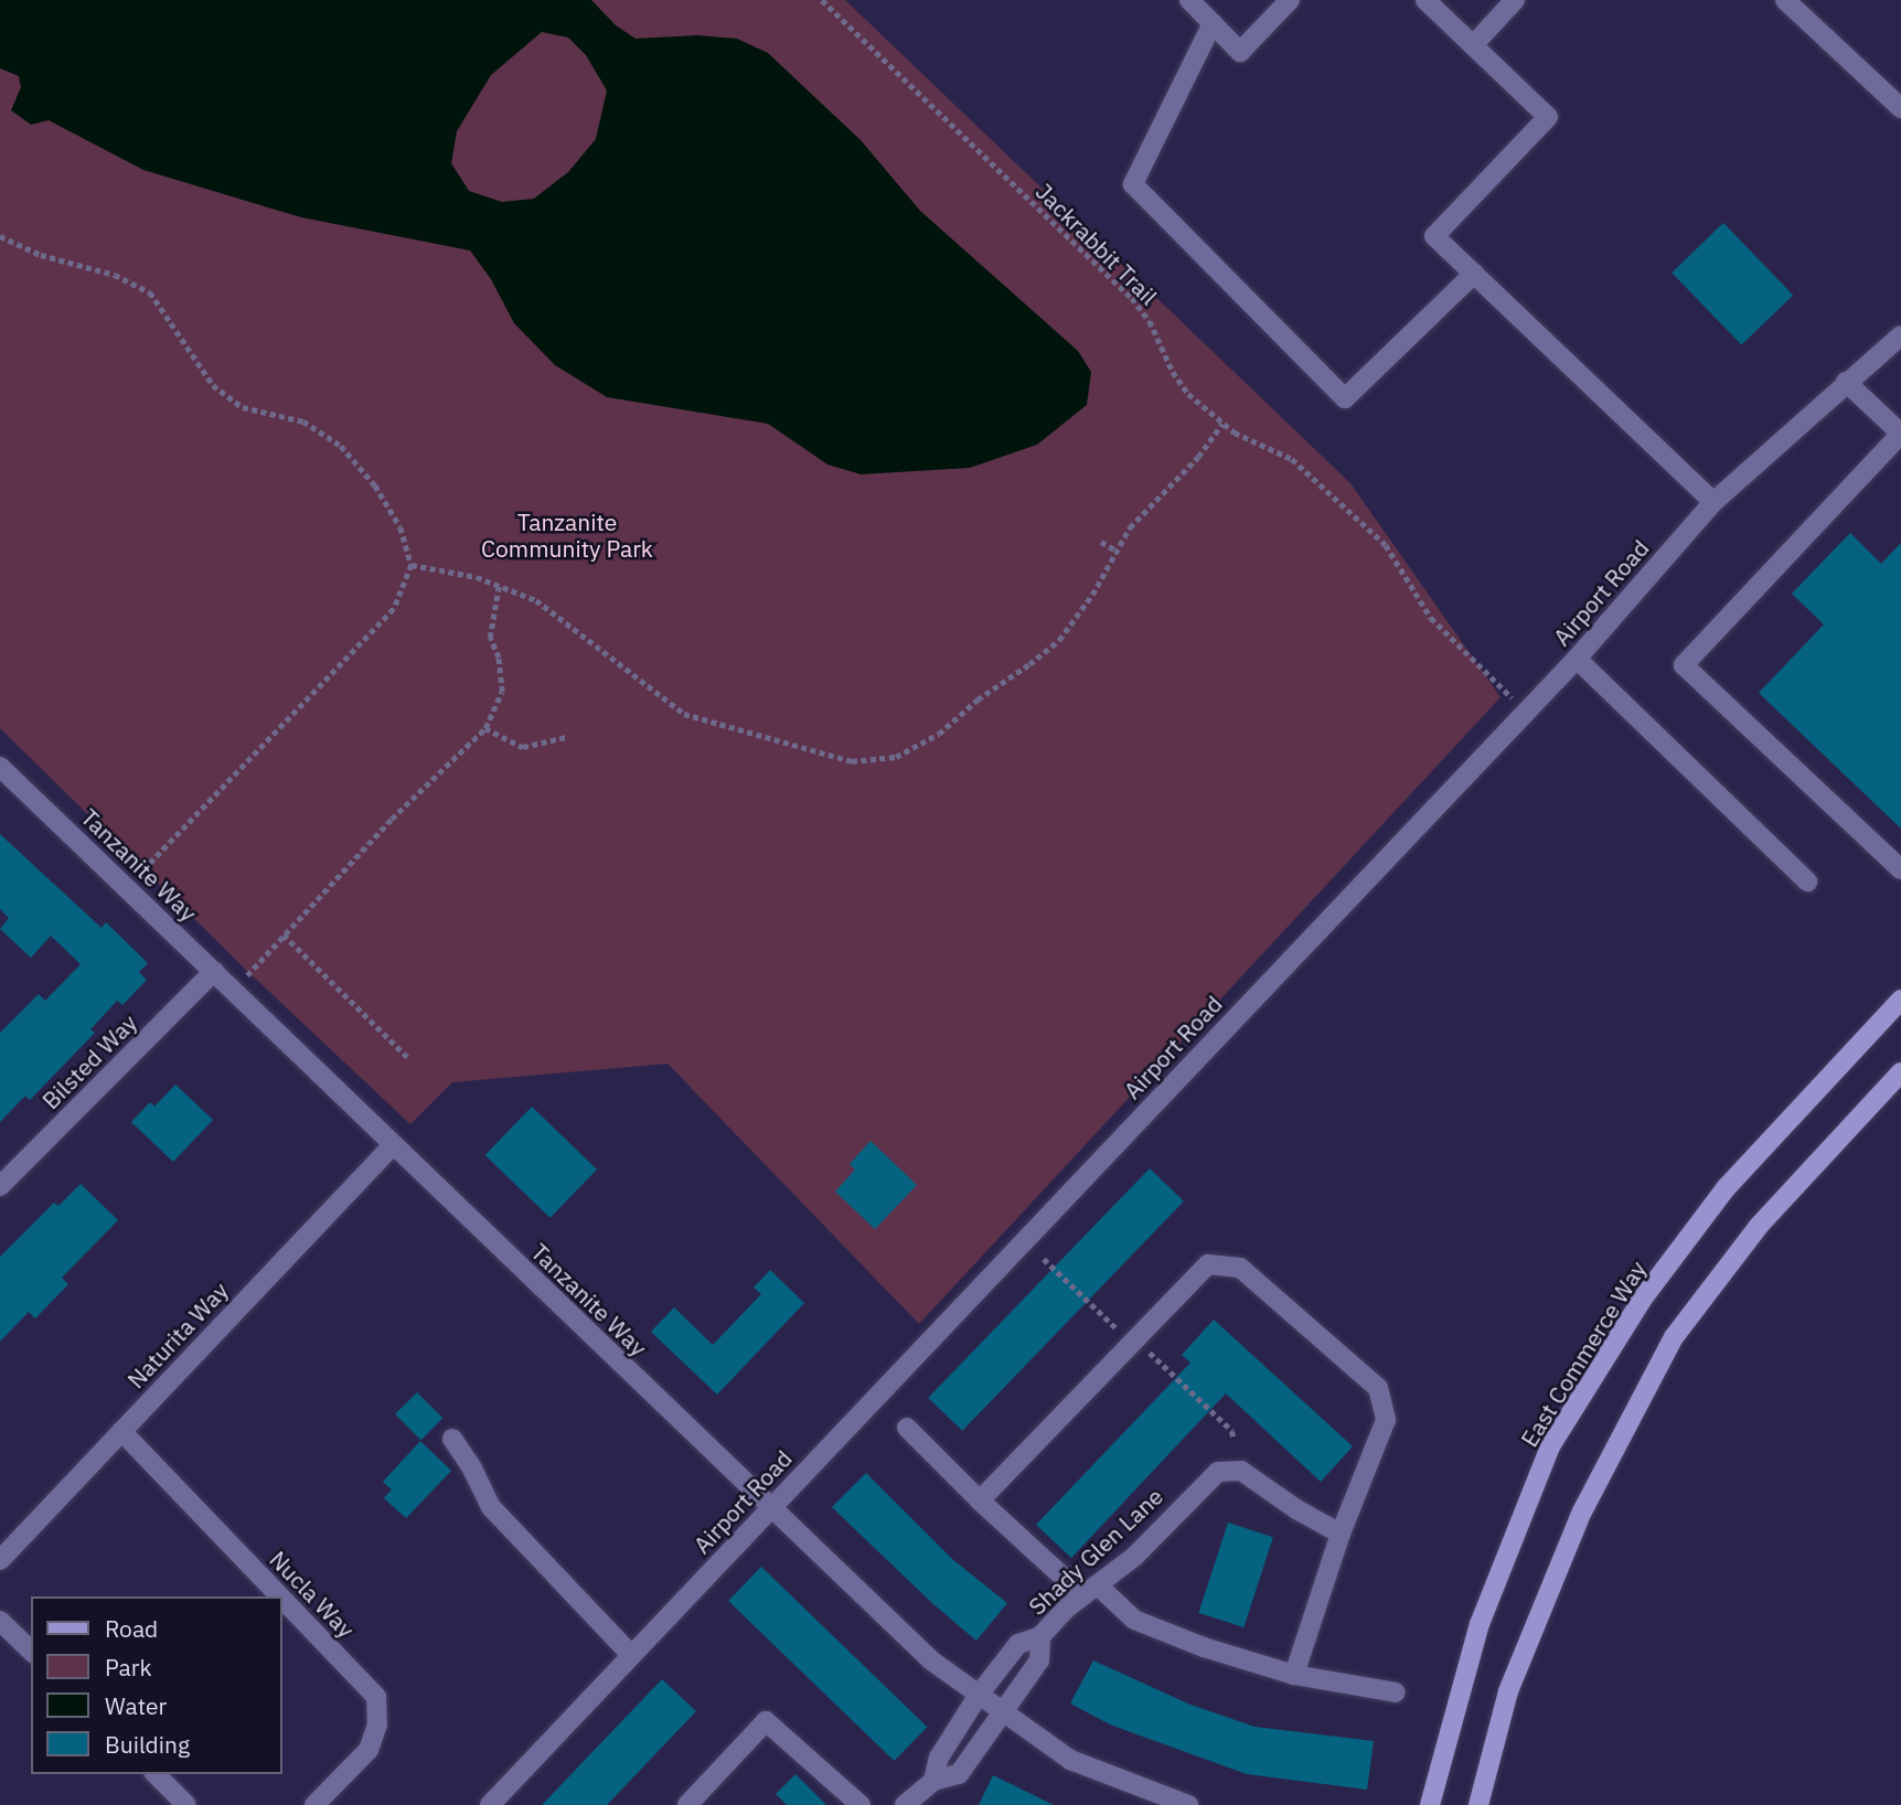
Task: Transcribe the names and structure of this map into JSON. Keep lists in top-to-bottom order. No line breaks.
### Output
{"streets":{"main road":["East Commerce Way"],"street":["Airport Road","Tanzanite Way","Bilsted Way","Naturita Way","Shady Glen Lane","Nucla Way"],"path":["Jackrabbit Trail"]},"crossings":[["Jackrabbit Trail","Airport Road"],["Airport Road","Tanzanite Way"],["Tanzanite Way","Bilsted Way"],["Tanzanite Way","Naturita Way"],["Tanzanite Way","Shady Glen Lane"],["Naturita Way","Nucla Way"]],"parks":["Tanzanite Community Park"],"legend":["Road","Park","Water","Building"]}
